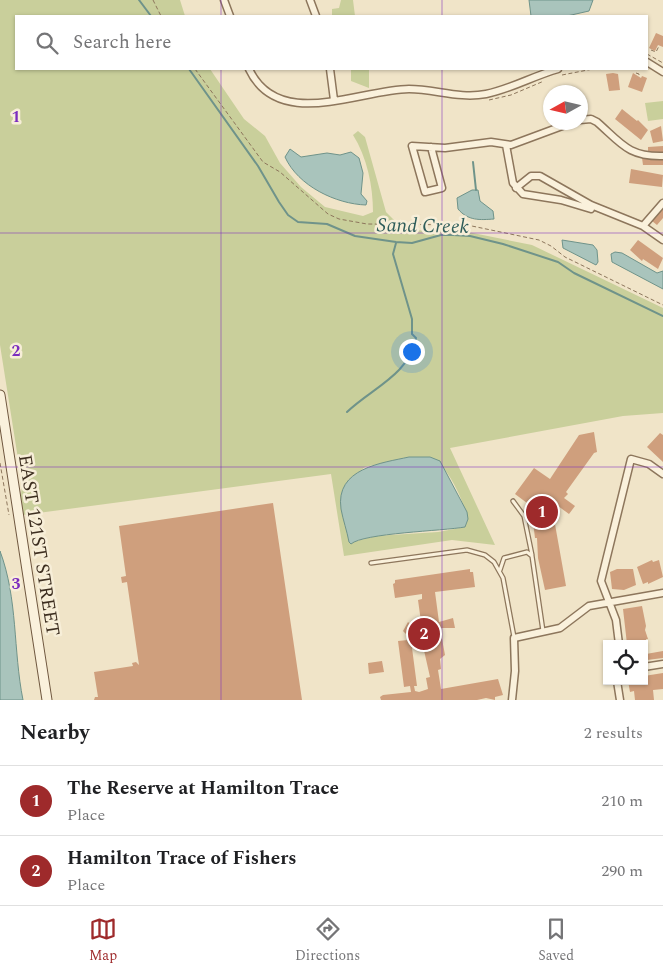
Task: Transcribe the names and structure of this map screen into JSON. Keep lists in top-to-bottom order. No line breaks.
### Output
{"streets":{"street":["EAST 121ST STREET"]},"water":["Sand Creek"],"north":"left","page":{"search":"Search here","pins":["1","2"],"heading":["Nearby","2 results"],"list":[{"mark":"1","name":"The Reserve at Hamilton Trace","note":"Place","value":"210 m"},{"mark":"2","name":"Hamilton Trace of Fishers","note":"Place","value":"290 m"}],"nav":["Map","Directions","Saved"]},"grid":{"rows":["1","2","3"]}}
